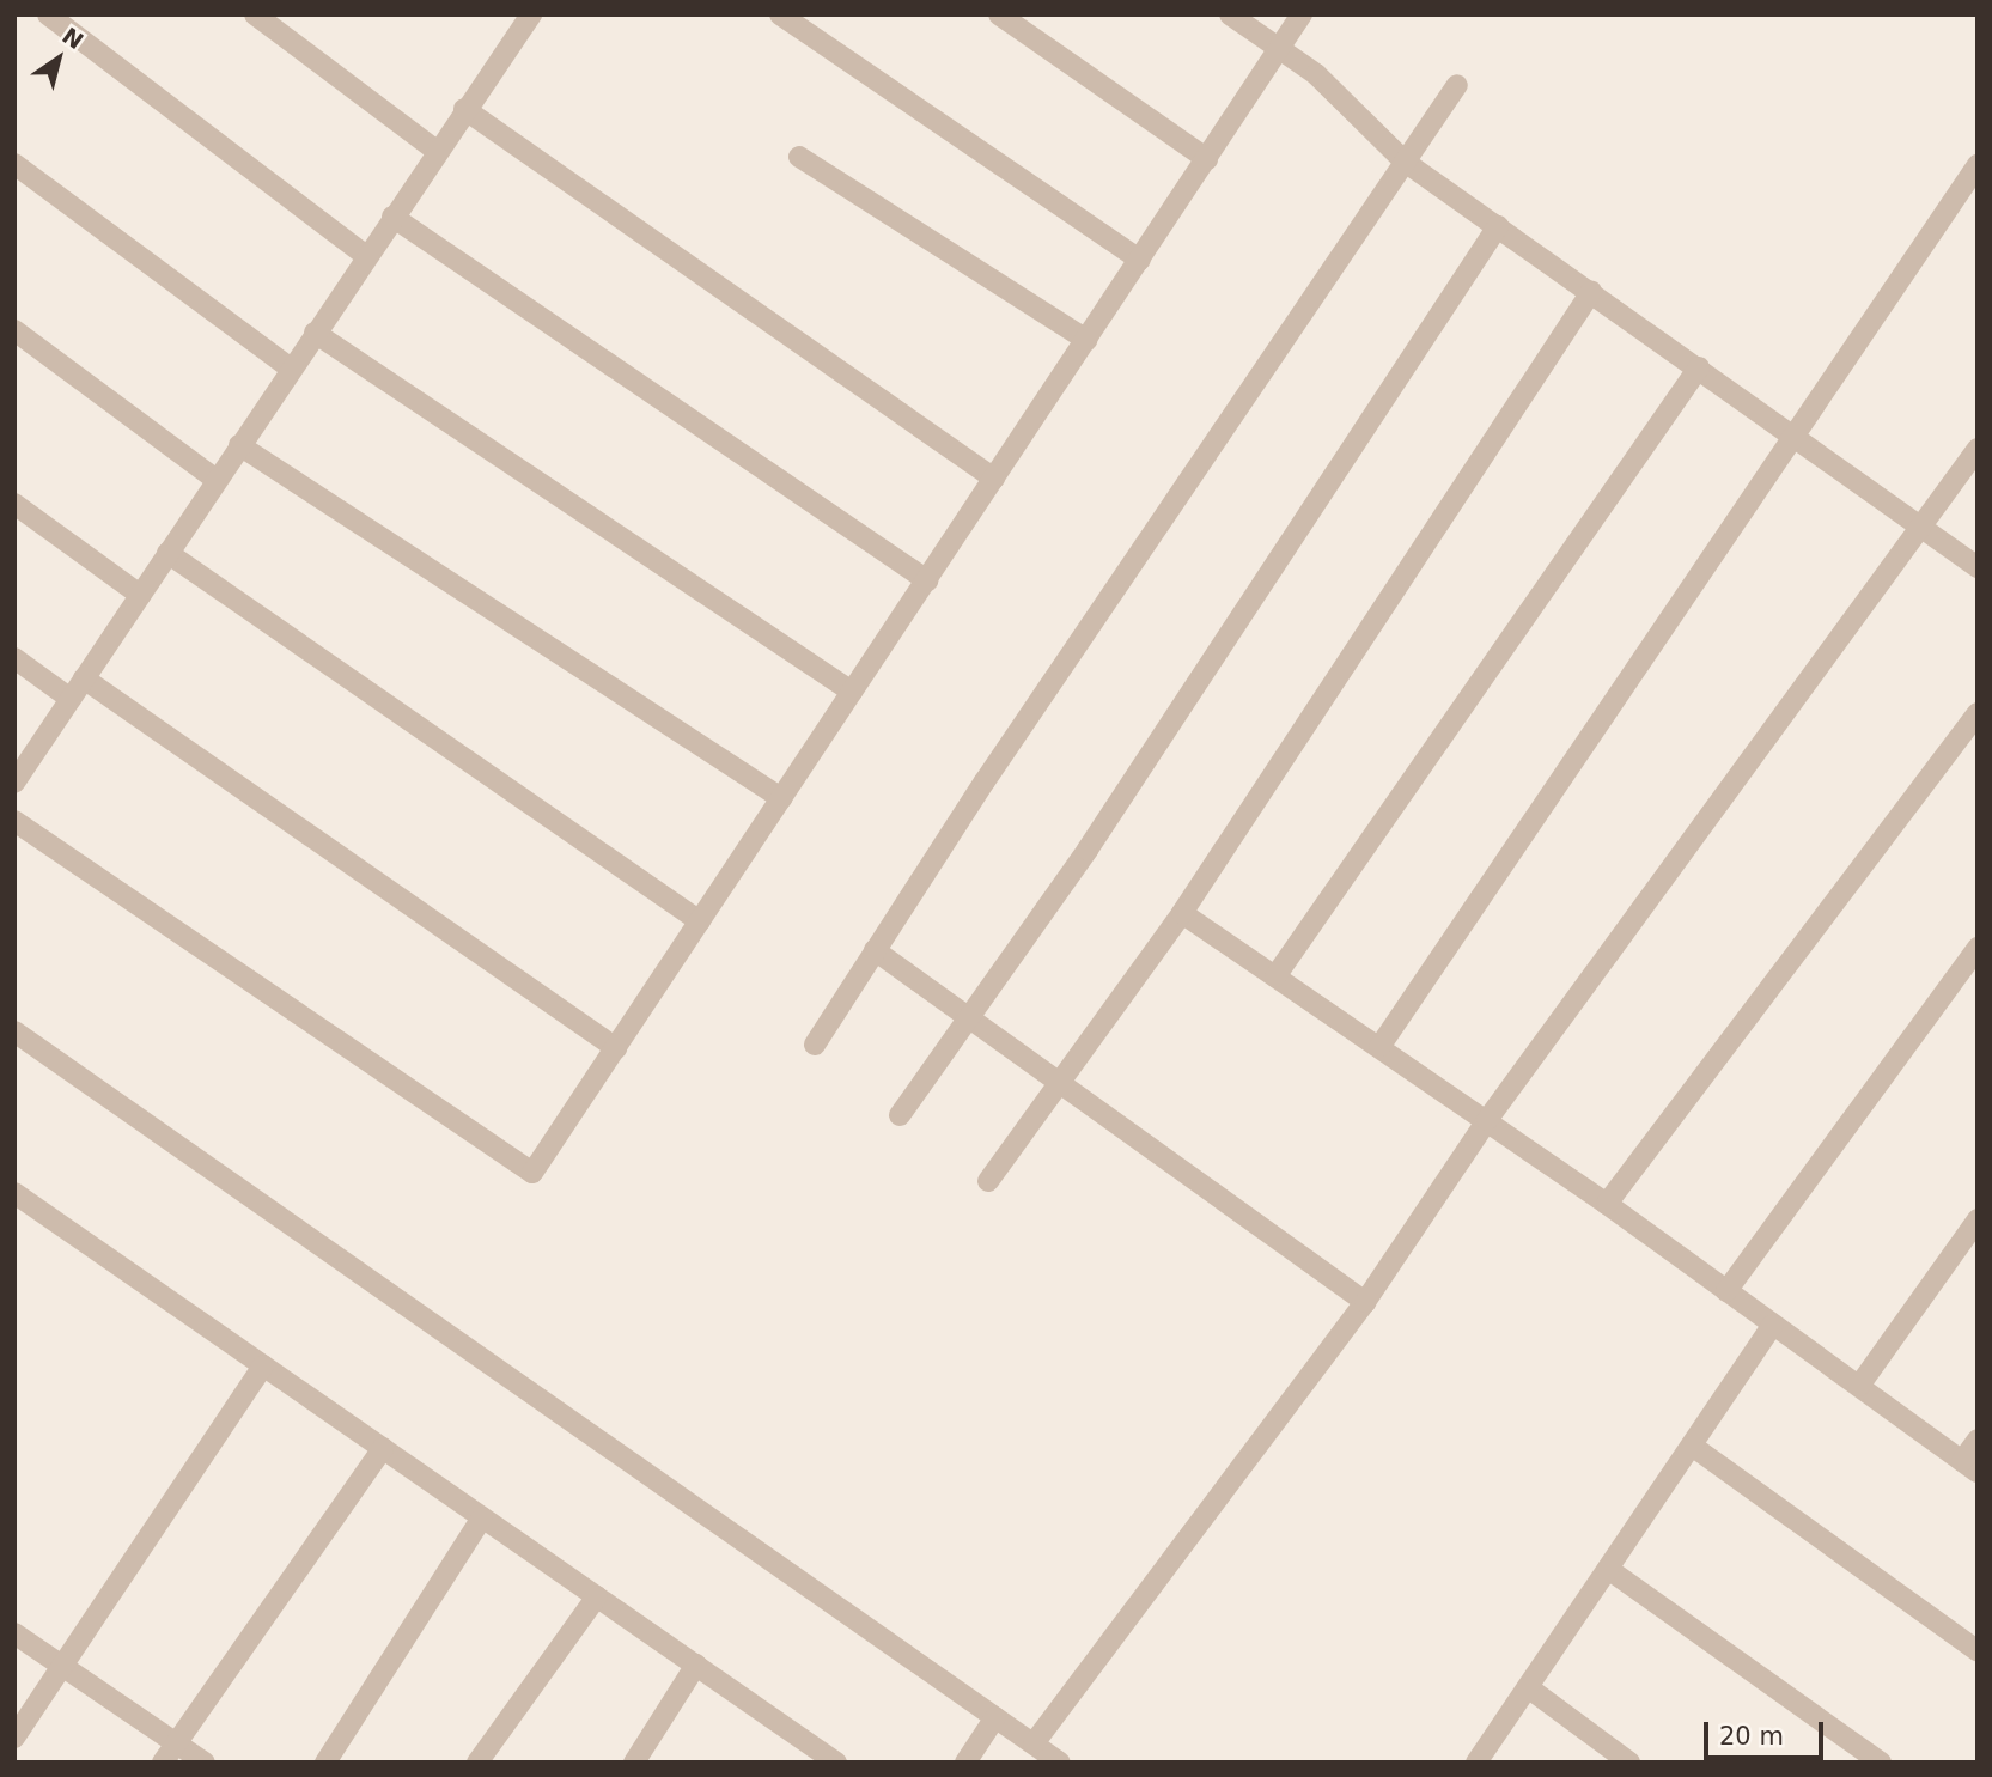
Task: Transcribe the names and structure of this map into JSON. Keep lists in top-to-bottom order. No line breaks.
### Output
{"scale_bar":"20 m","north":"top right"}
